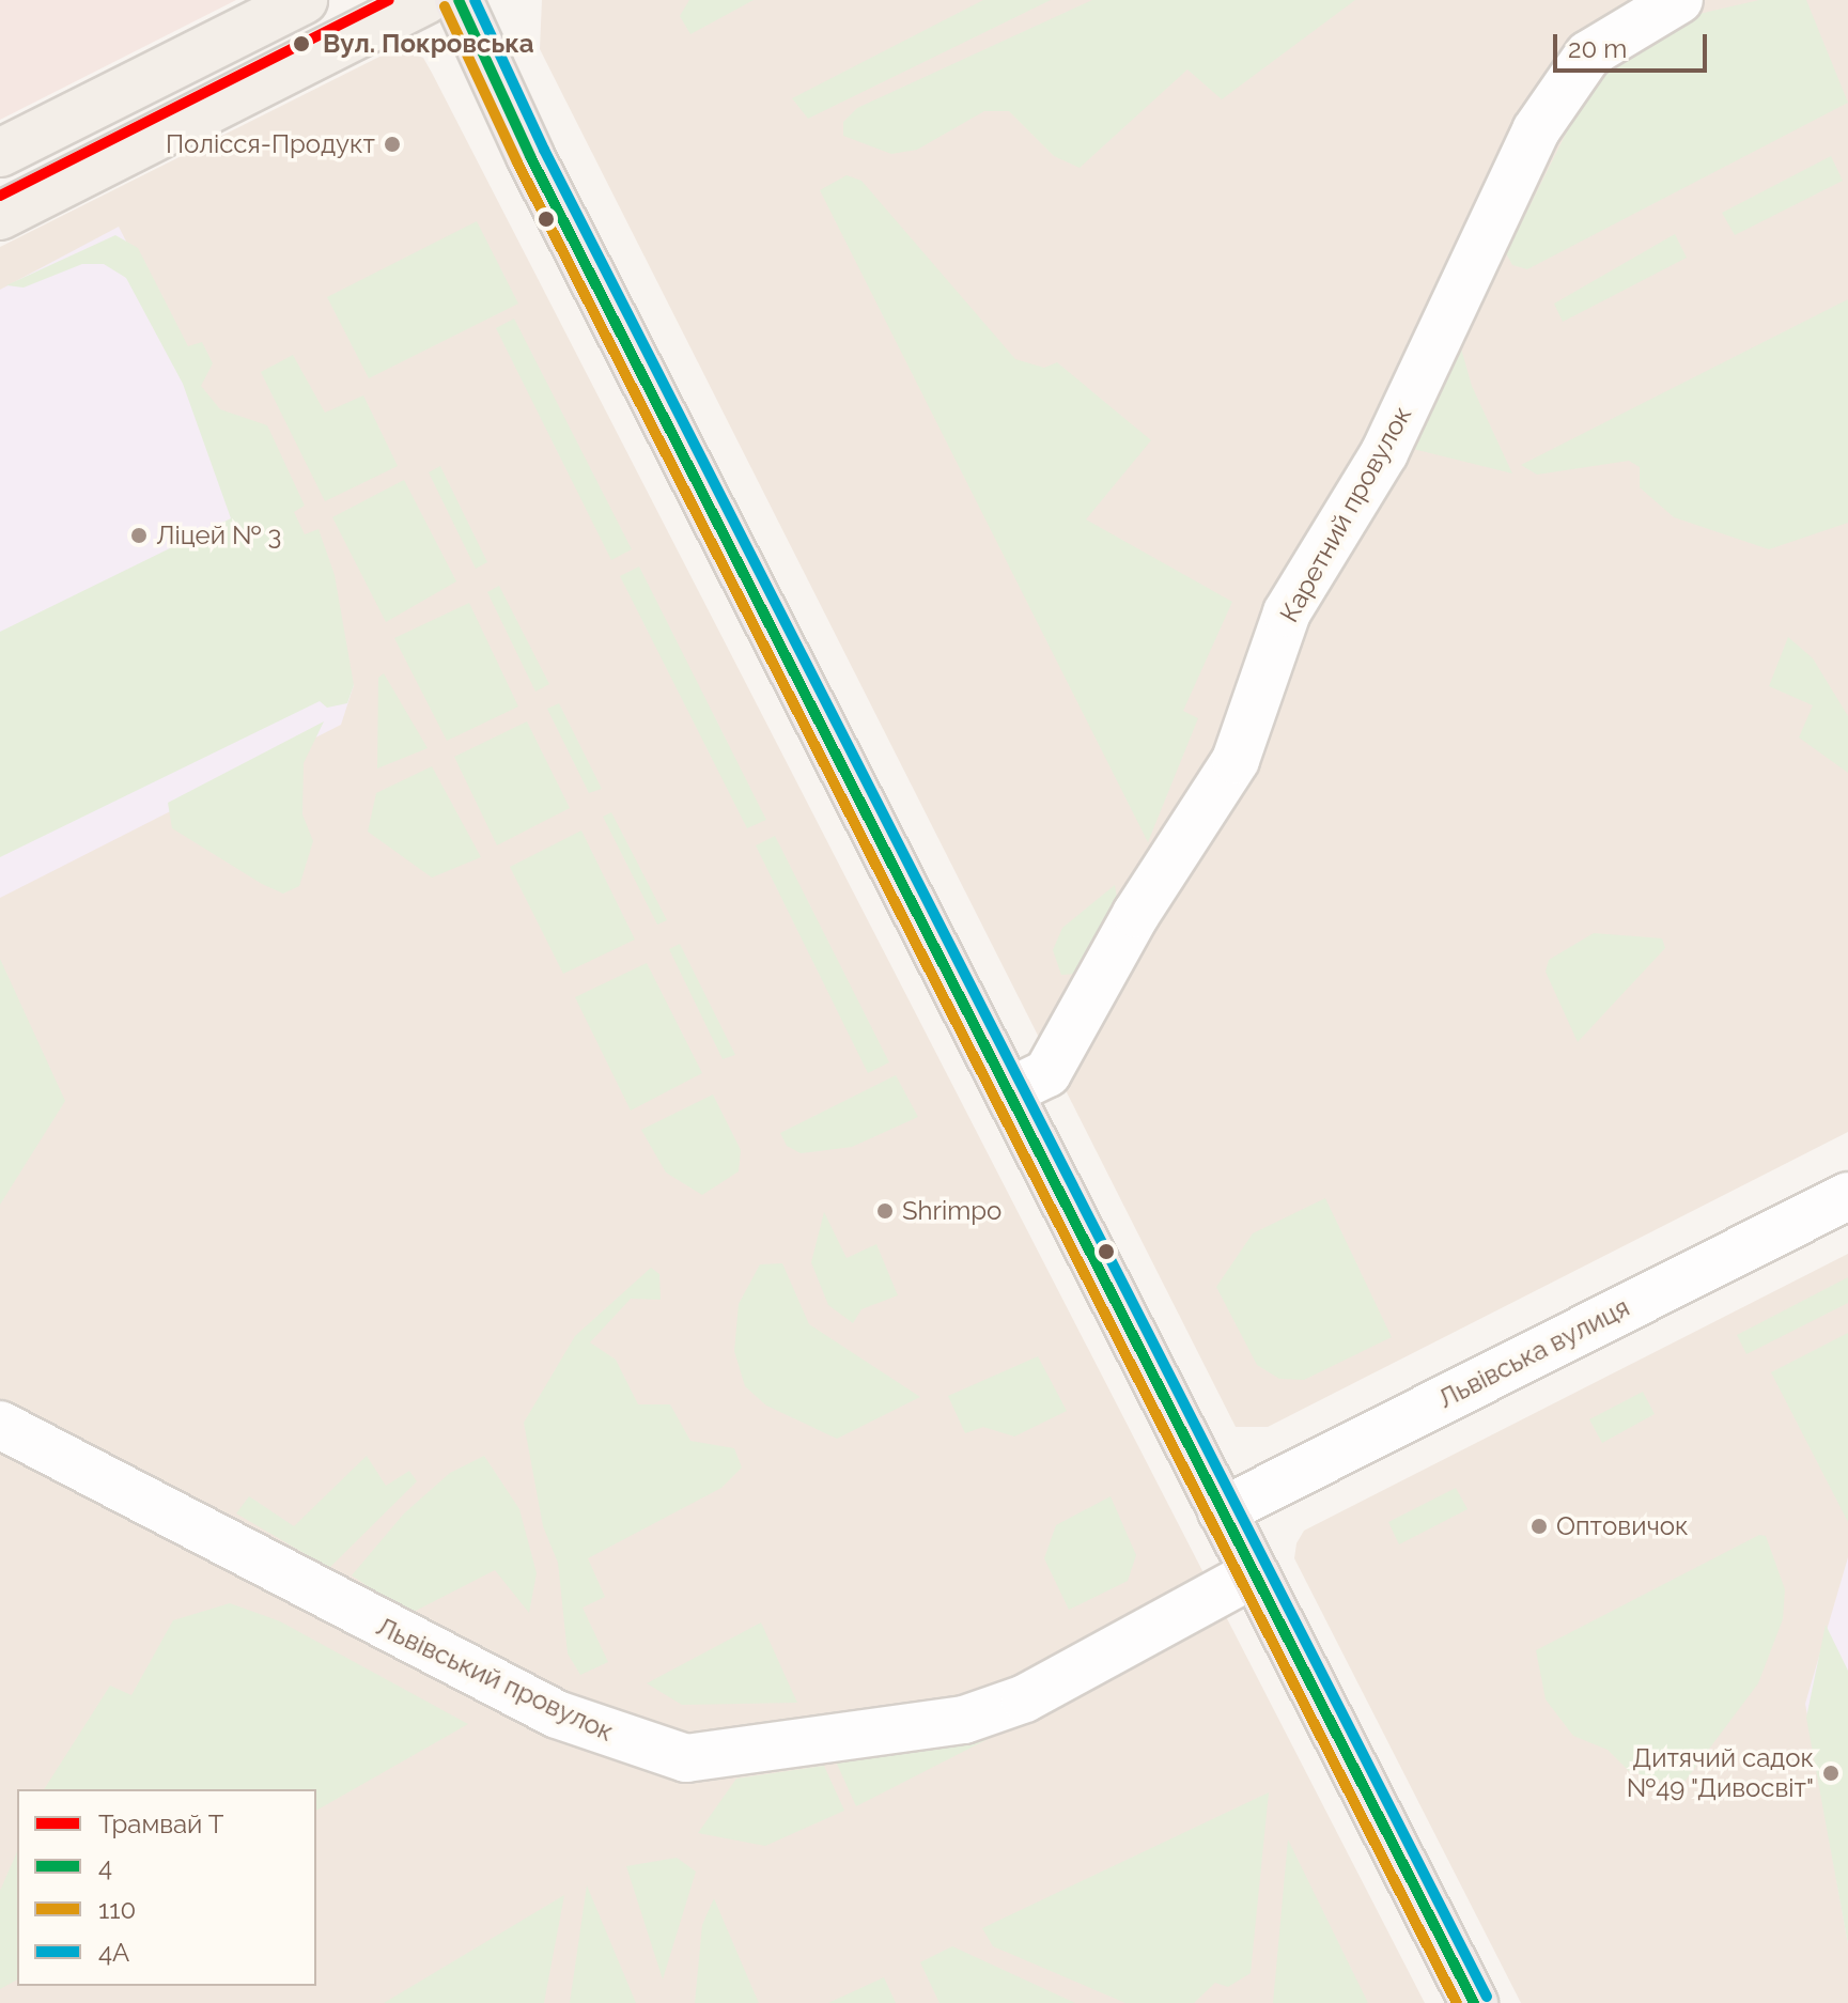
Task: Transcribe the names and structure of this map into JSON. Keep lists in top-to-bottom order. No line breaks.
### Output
{"streets":{"street":["Каретний провулок","Львівська вулиця","Львівський провулок"]},"places":["Вул. Покровська","Полісся-Продукт","Ліцей № 3","Shrimpo","Оптовичок","Дитячий садок №49 \"Дивосвіт\""],"lines":["tram line Т","transit line 4","transit line 4А","transit line 110"],"legend":["Трамвай Т","4","110","4А"],"scale_bar":"20 m"}
